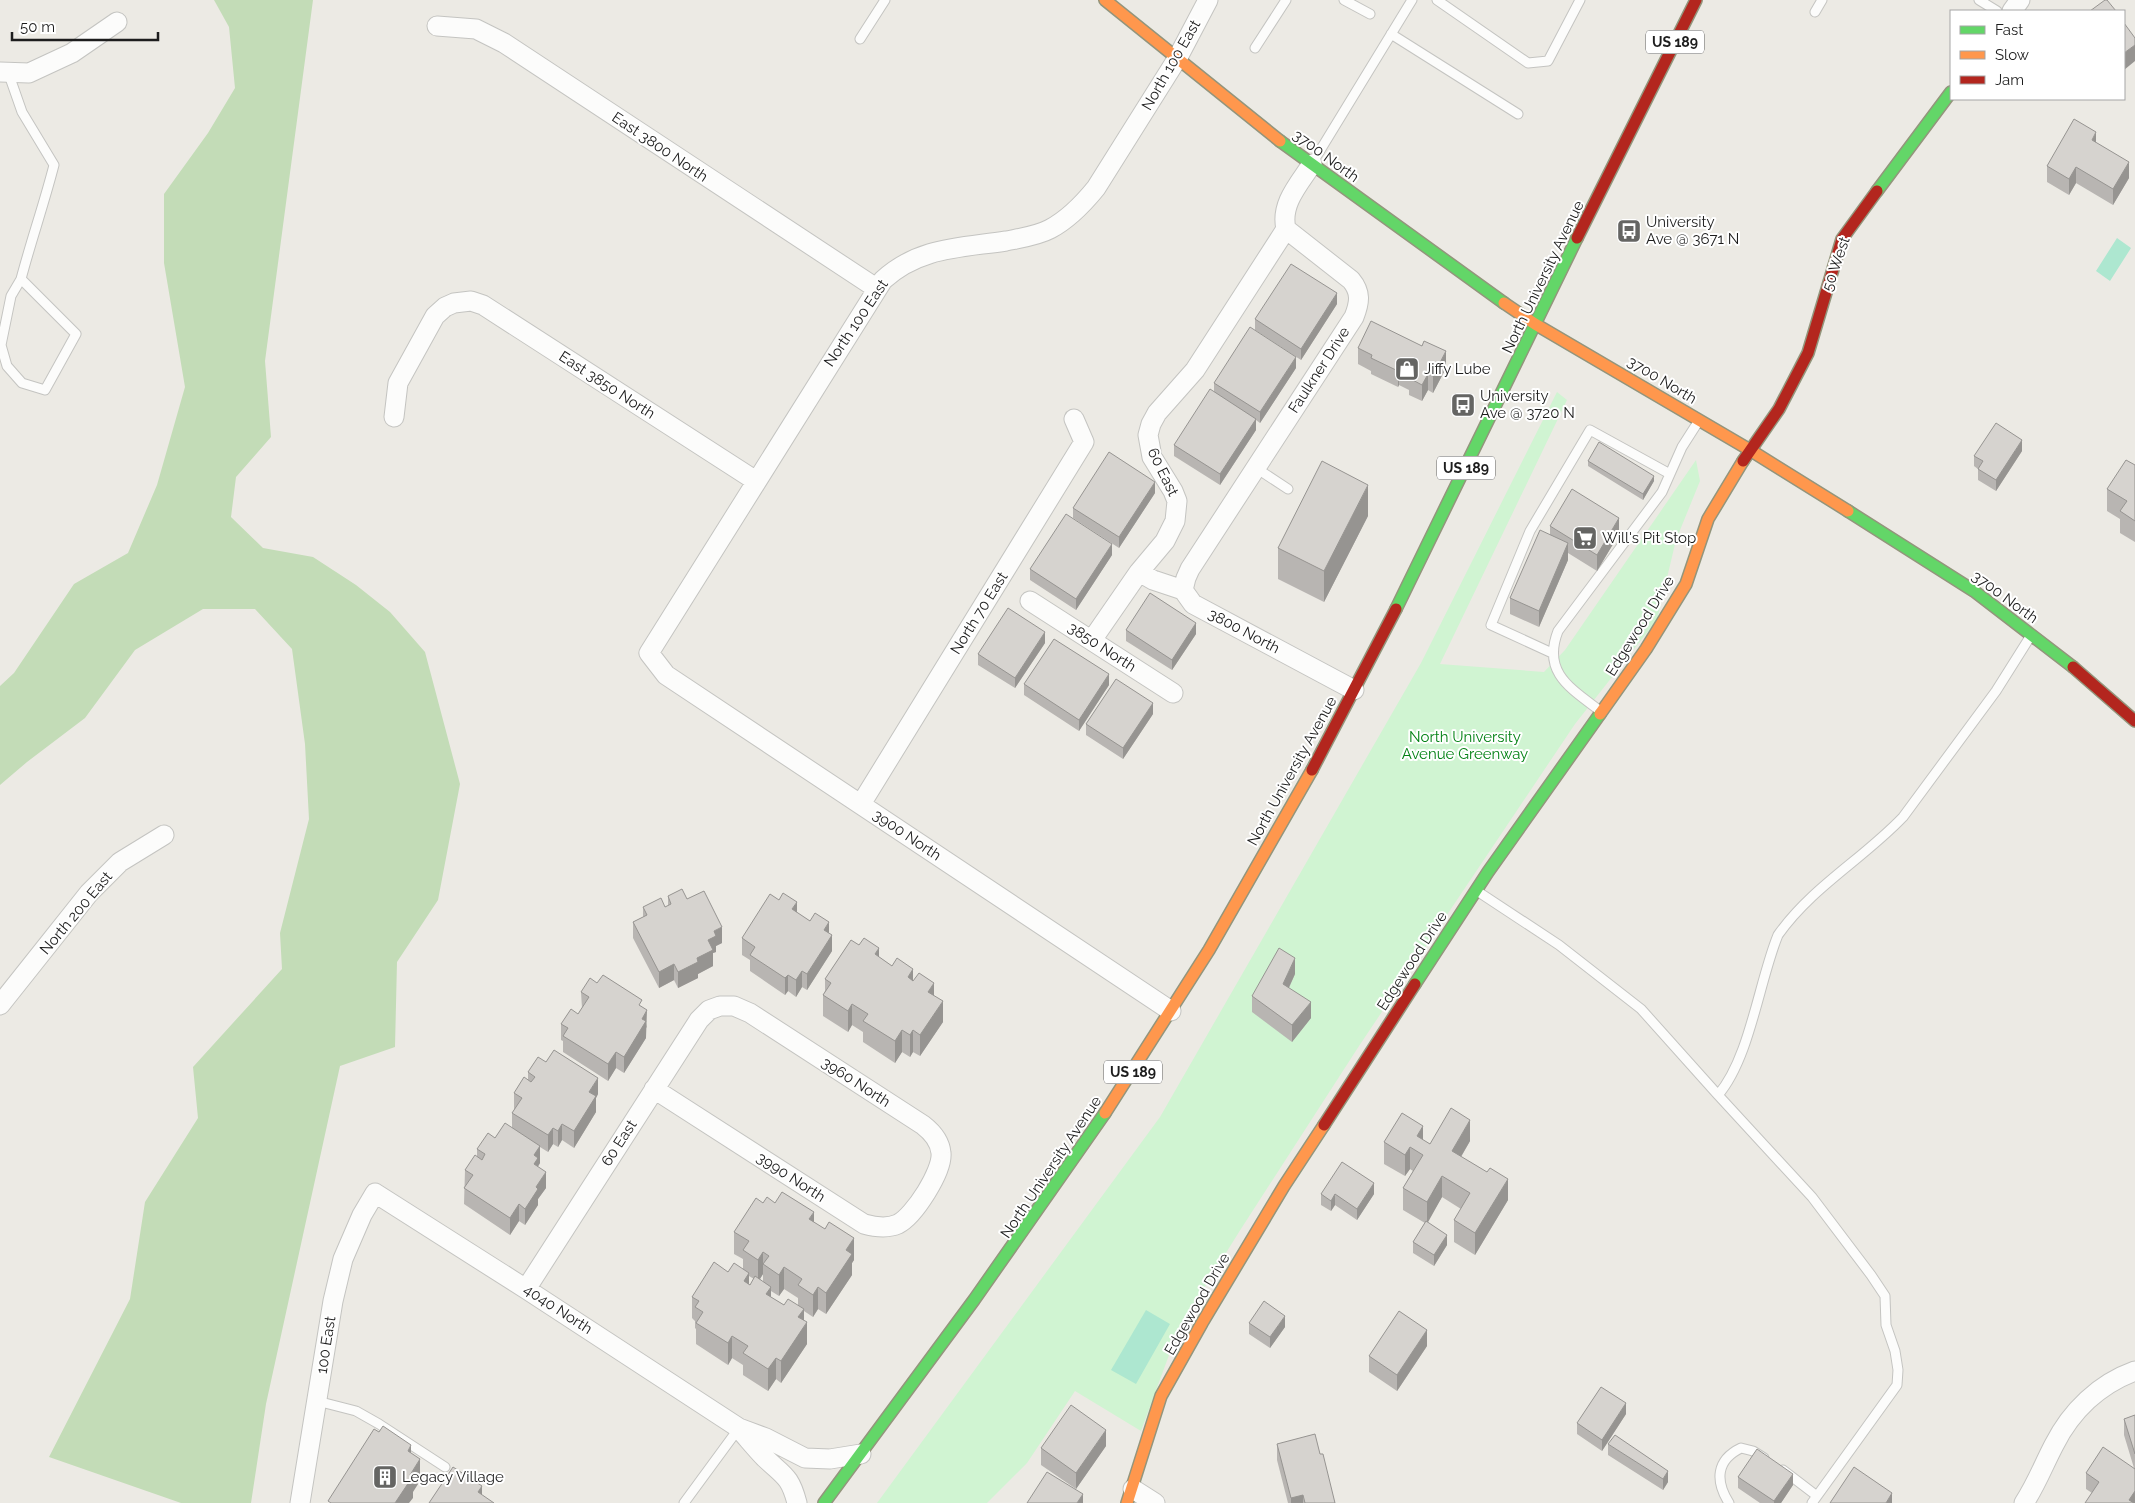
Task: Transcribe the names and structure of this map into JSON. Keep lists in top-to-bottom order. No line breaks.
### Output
{"streets":{"main road":["US 189","3700 North","50 West","North University Avenue","Edgewood Drive"],"street":["North 100 East","East 3800 North","Faulkner Drive","East 3850 North","60 East","North 70 East","3800 North","3850 North","3900 North","North 200 East","3960 North","3990 North","4040 North","100 East"]},"crossings":[["North 100 East","East 3800 North"],["North 100 East","3700 North"],["North 100 East","East 3850 North"],["North 100 East","3900 North"],["3700 North","50 West"],["3700 North","North University Avenue"],["3700 North","Edgewood Drive"],["50 West","Edgewood Drive"],["North University Avenue","3800 North"],["North University Avenue","3900 North"],["North University Avenue","4040 North"],["Faulkner Drive","60 East"],["Faulkner Drive","3800 North"],["60 East","3800 North"],["60 East","3850 North"],["60 East","3960 North"],["60 East","3990 North"],["60 East","4040 North"],["North 70 East","3900 North"],["3960 North","3990 North"],["4040 North","100 East"]],"parks":["North University Avenue Greenway"],"places":{"bus stop":["University Ave @ 3671 N","University Ave @ 3720 N"],"shop":["Jiffy Lube"],"supermarket":["Will's Pit Stop"],"building":["Legacy Village"]},"legend":["Fast","Slow","Jam"],"scale_bar":"50 m"}
